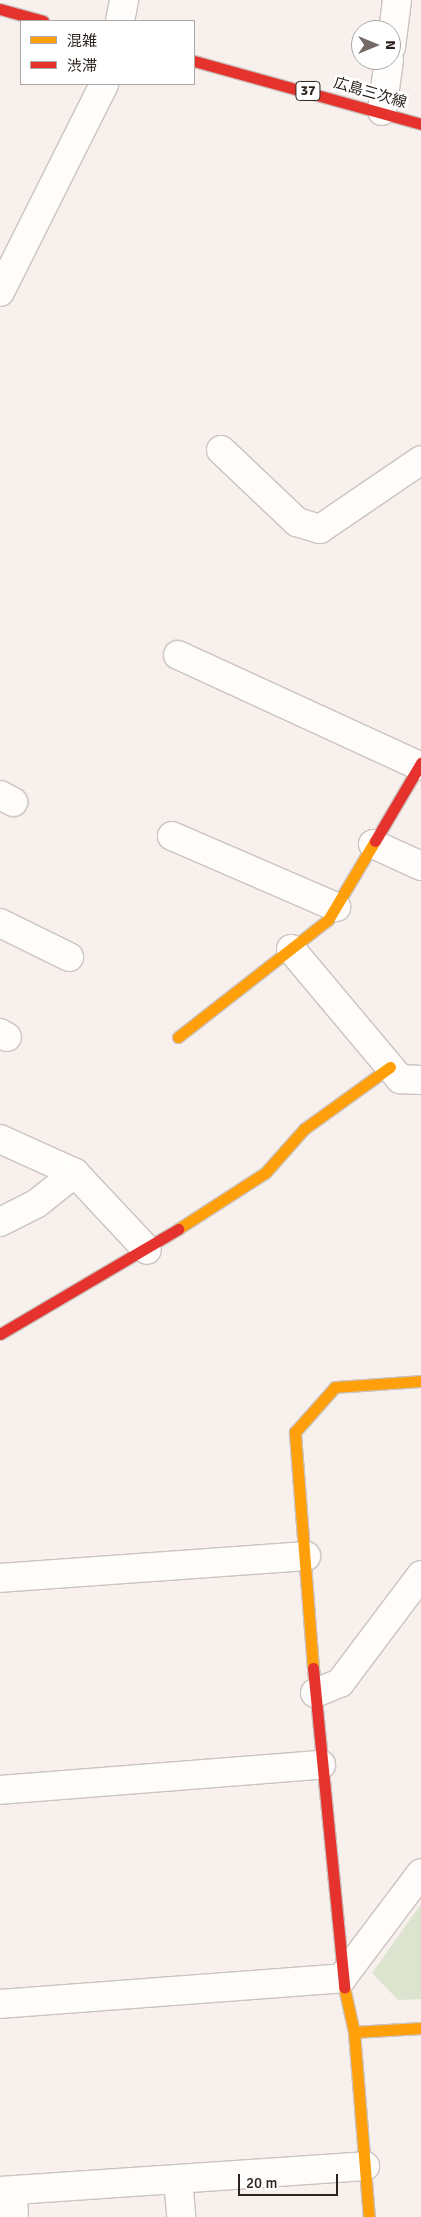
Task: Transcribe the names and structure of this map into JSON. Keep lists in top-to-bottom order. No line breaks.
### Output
{"streets":{"street":["37","広島三次線"]},"legend":["混雑","渋滞"],"scale_bar":"20 m","north":"right"}
